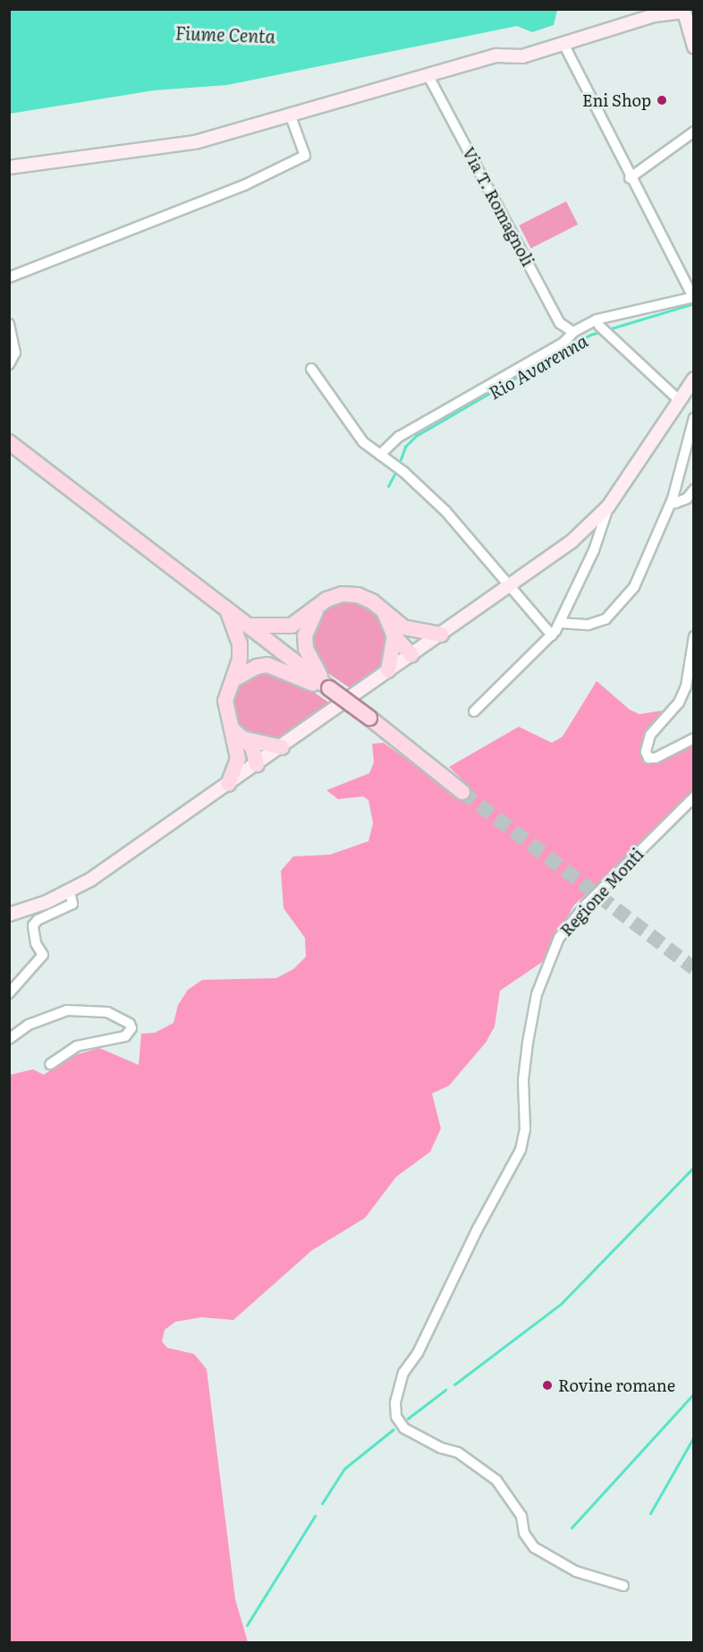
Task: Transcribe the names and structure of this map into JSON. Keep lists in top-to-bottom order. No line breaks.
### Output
{"streets":{"street":["Via T. Romagnoli","Regione Monti"]},"water":["Fiume Centa","Rio Avarenna"],"places":["Eni Shop","Rovine romane"]}
